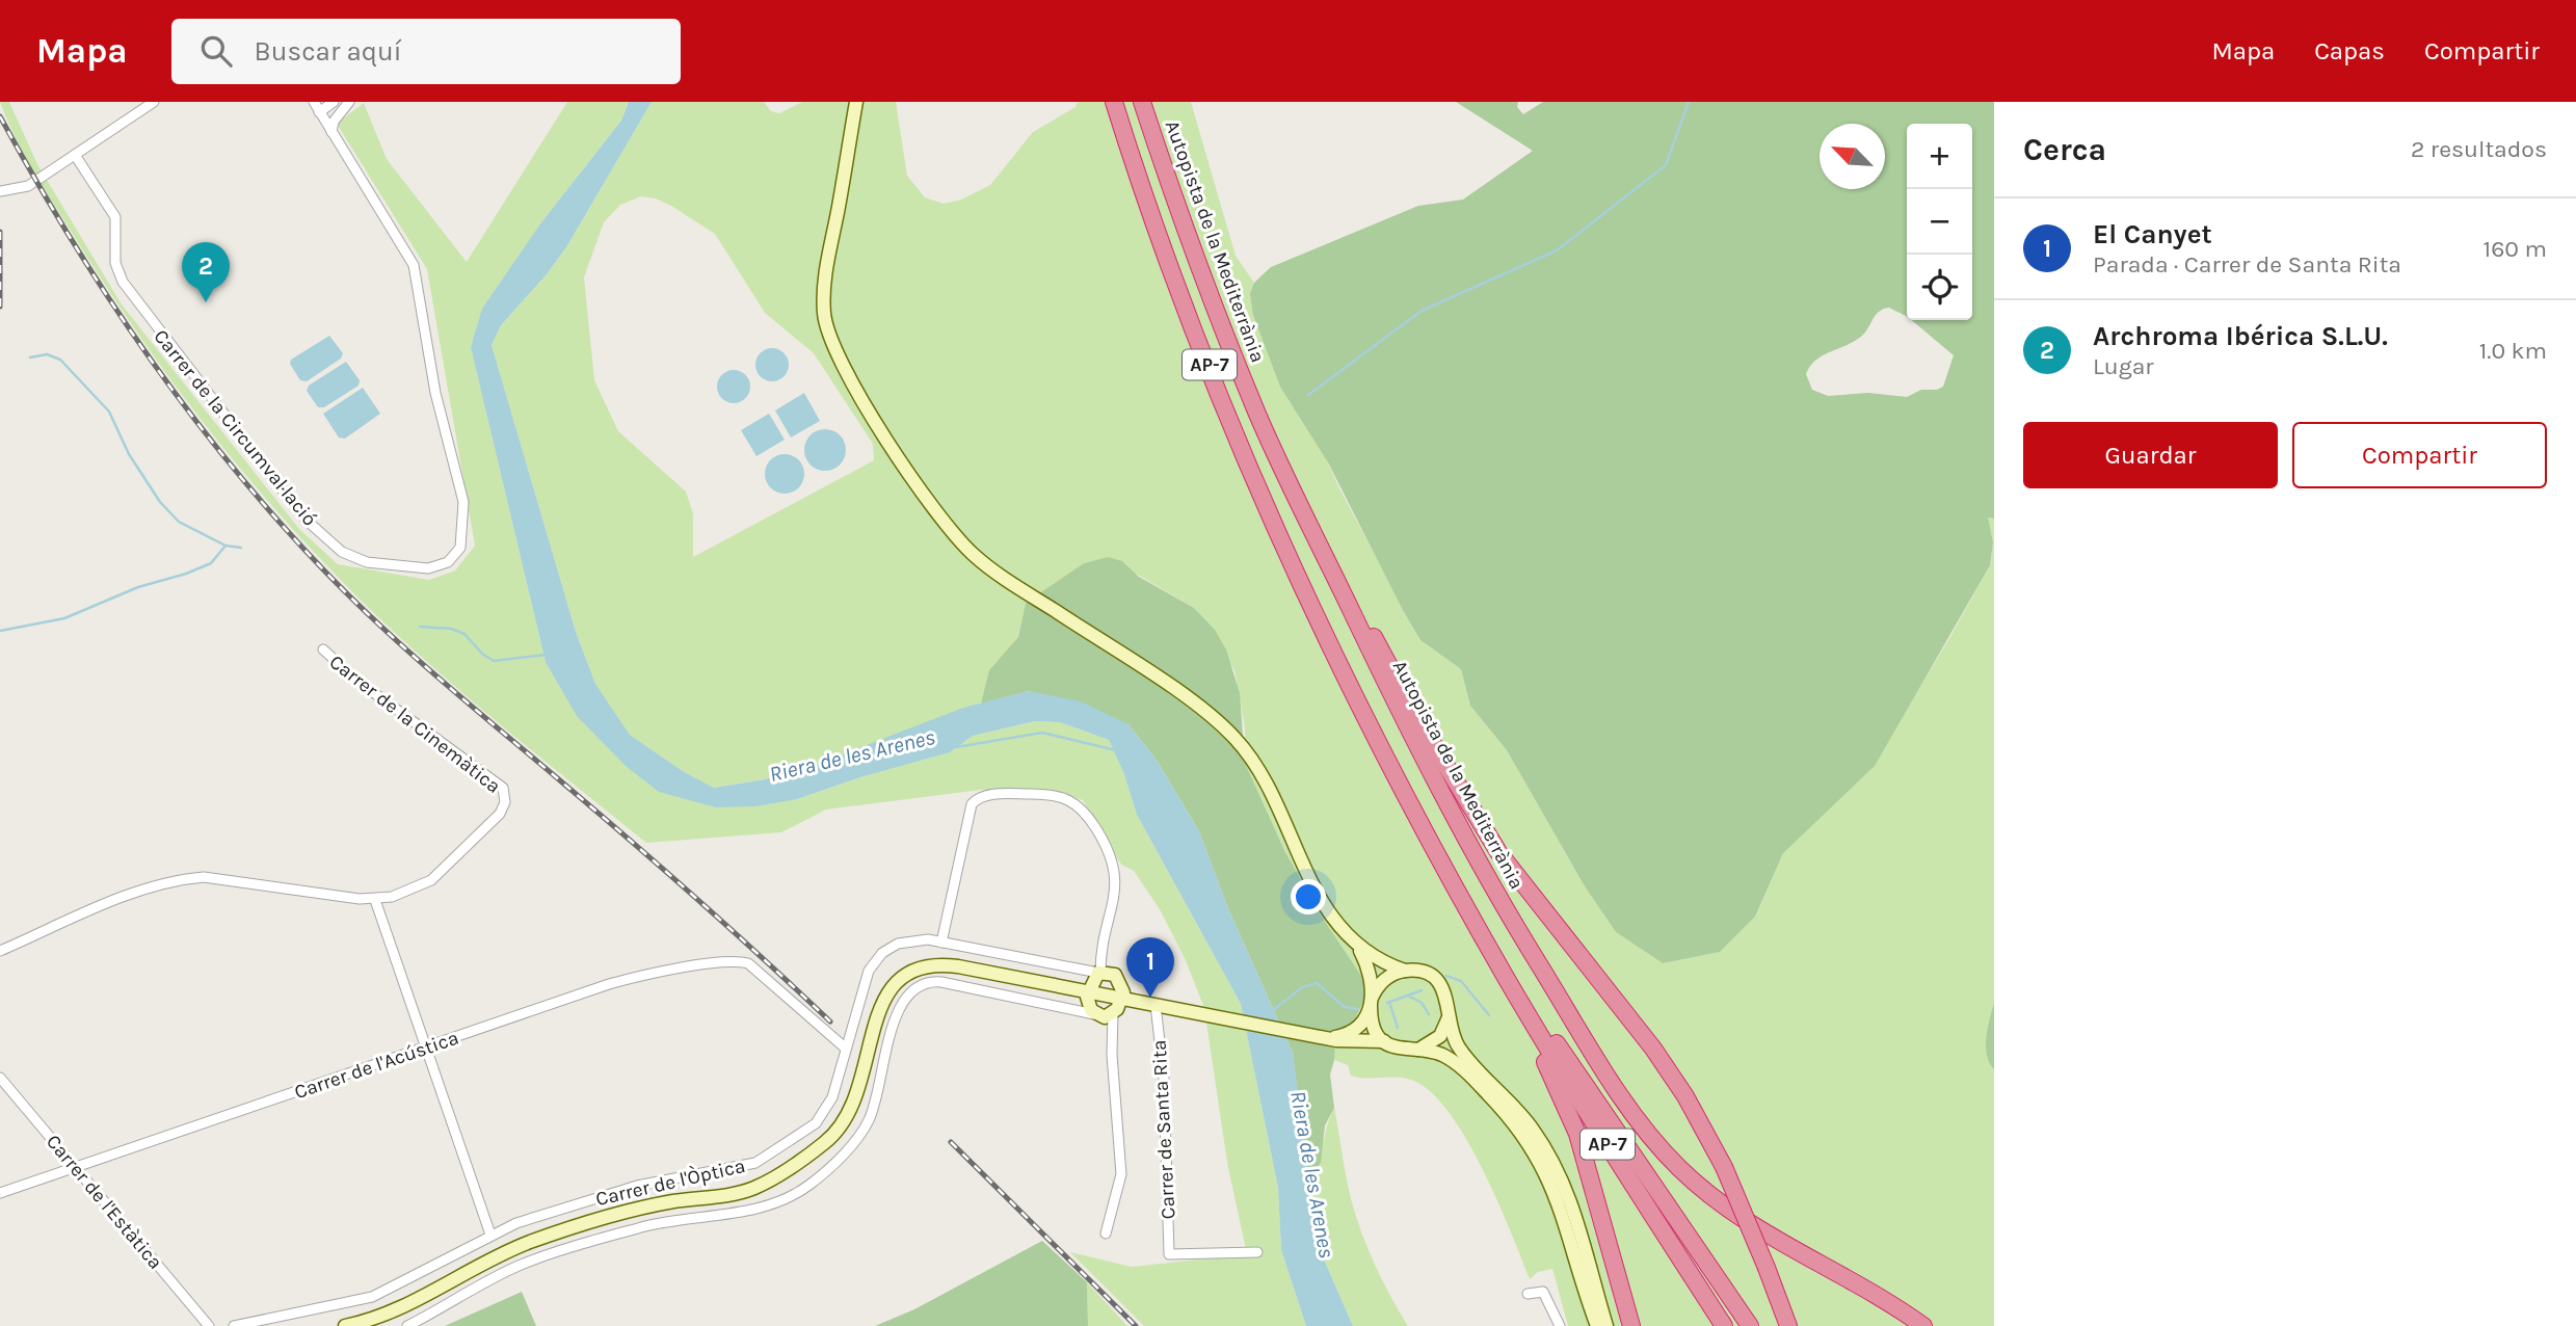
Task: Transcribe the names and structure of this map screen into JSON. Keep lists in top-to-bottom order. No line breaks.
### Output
{"streets":{"highway":["Autopista de la Mediterrània","AP-7"],"street":["Carrer de la Circumval·lació","Carrer de la Cinemàtica","Carrer de l'Acústica","Carrer de Santa Rita","Carrer de l'Òptica","Carrer de l'Estàtica"]},"crossings":[["Carrer de l'Acústica","Carrer de l'Òptica"],["Carrer de l'Acústica","Carrer de l'Estàtica"]],"water":["Riera de les Arenes"],"north":"top left","page":{"header":"Mapa","search":"Buscar aquí","nav":["Mapa","Capas","Compartir"],"heading":["Cerca","2 resultados"],"map_buttons":["+","−"],"list":[{"mark":"1","name":"El Canyet","note":"Parada · Carrer de Santa Rita","value":"160 m"},{"mark":"2","name":"Archroma Ibérica S.L.U.","note":"Lugar","value":"1.0 km"}],"pins":["2","1"],"buttons":["Guardar","Compartir"]}}
